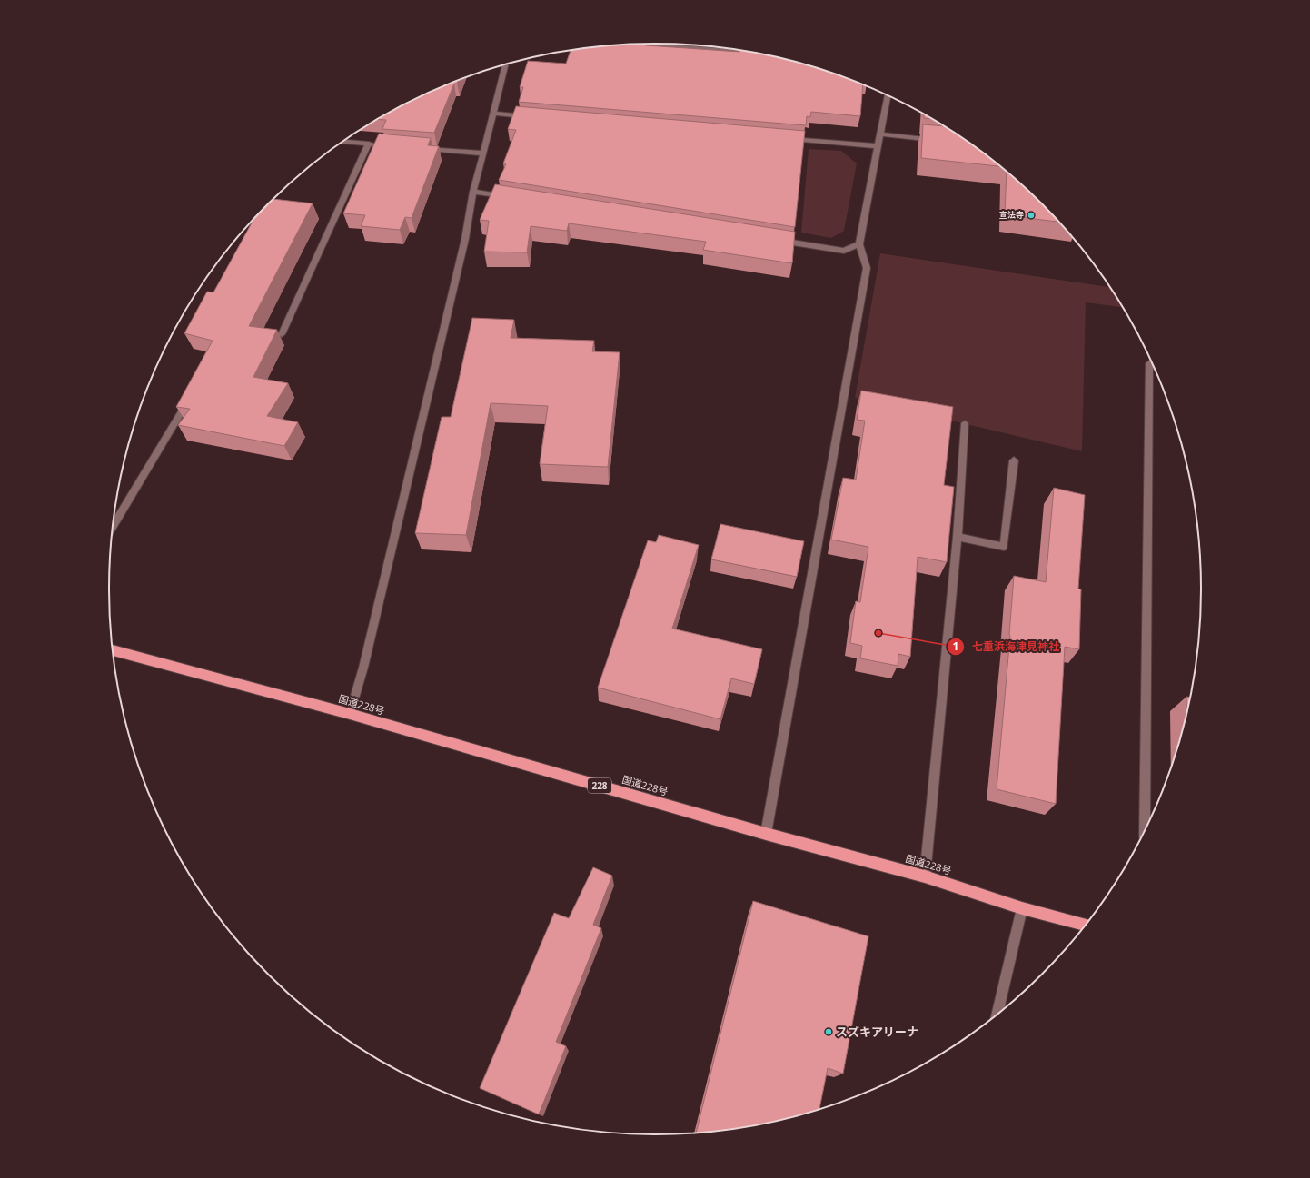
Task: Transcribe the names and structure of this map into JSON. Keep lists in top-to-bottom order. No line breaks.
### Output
{"streets":{"highway":["国道228号","228"]},"places":["宣法寺","七重浜海津見神社","スズキアリーナ"]}
